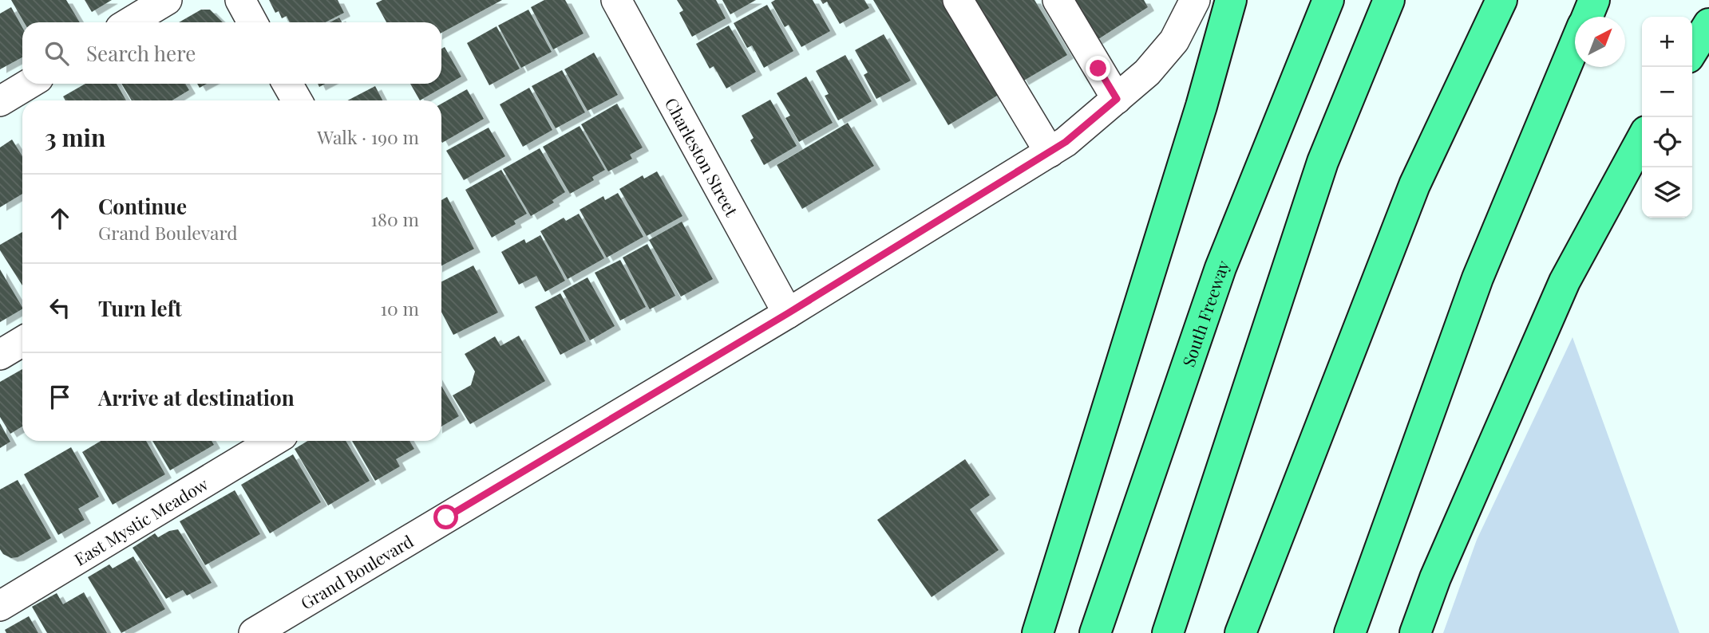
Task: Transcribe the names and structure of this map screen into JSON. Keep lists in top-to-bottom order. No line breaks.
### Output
{"streets":{"highway":["South Freeway"],"street":["Charleston Street","East Mystic Meadow","Grand Boulevard"]},"crossings":[["Charleston Street","Grand Boulevard"]],"north":"top right","page":{"map_buttons":["+","−"],"search":"Search here","heading":["3 min","Walk · 190 m"],"list":[["Continue","Grand Boulevard","180 m"],["Turn left","10 m"],"Arrive at destination"]}}
